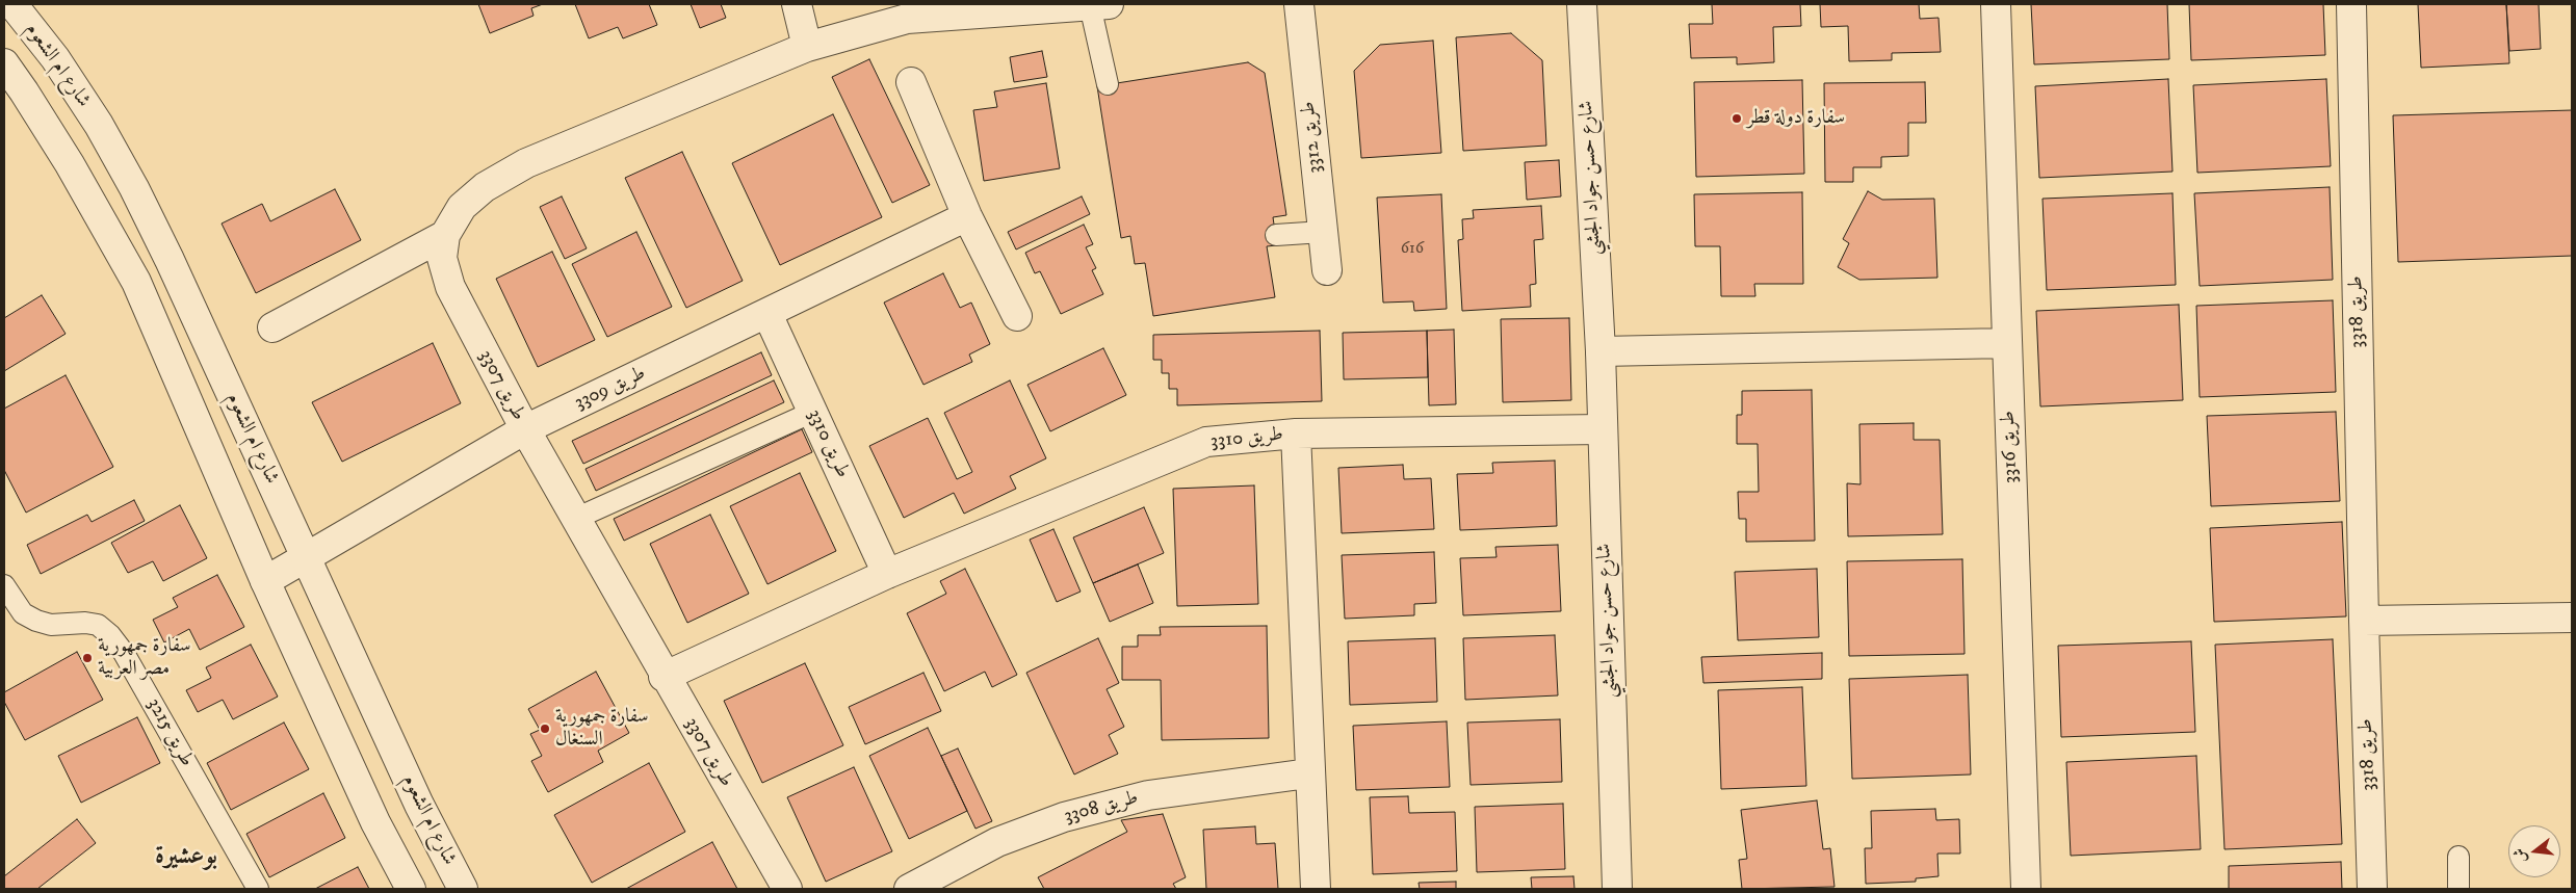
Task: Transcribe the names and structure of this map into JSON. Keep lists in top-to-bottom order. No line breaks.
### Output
{"streets":{"street":["شارع ام الشعوم","طريق 3312","شارع حسن جواد الجشي","طريق 3318","طريق 3307","طريق 3309","طريق 3310","طريق 3316","طريق 3308"],"lane":["طريق 3215"]},"crossings":[["شارع ام الشعوم","طريق 3309"],["شارع حسن جواد الجشي","طريق 3310"],["طريق 3307","طريق 3309"],["طريق 3307","طريق 3310"],["طريق 3309","طريق 3310"]],"districts":["بوعشيرة"],"places":["سفارة دولة قطر","سفارة جمهورية مصر العربية","سفارة جمهورية السنغال"],"house_numbers":["616"],"north":"left"}
